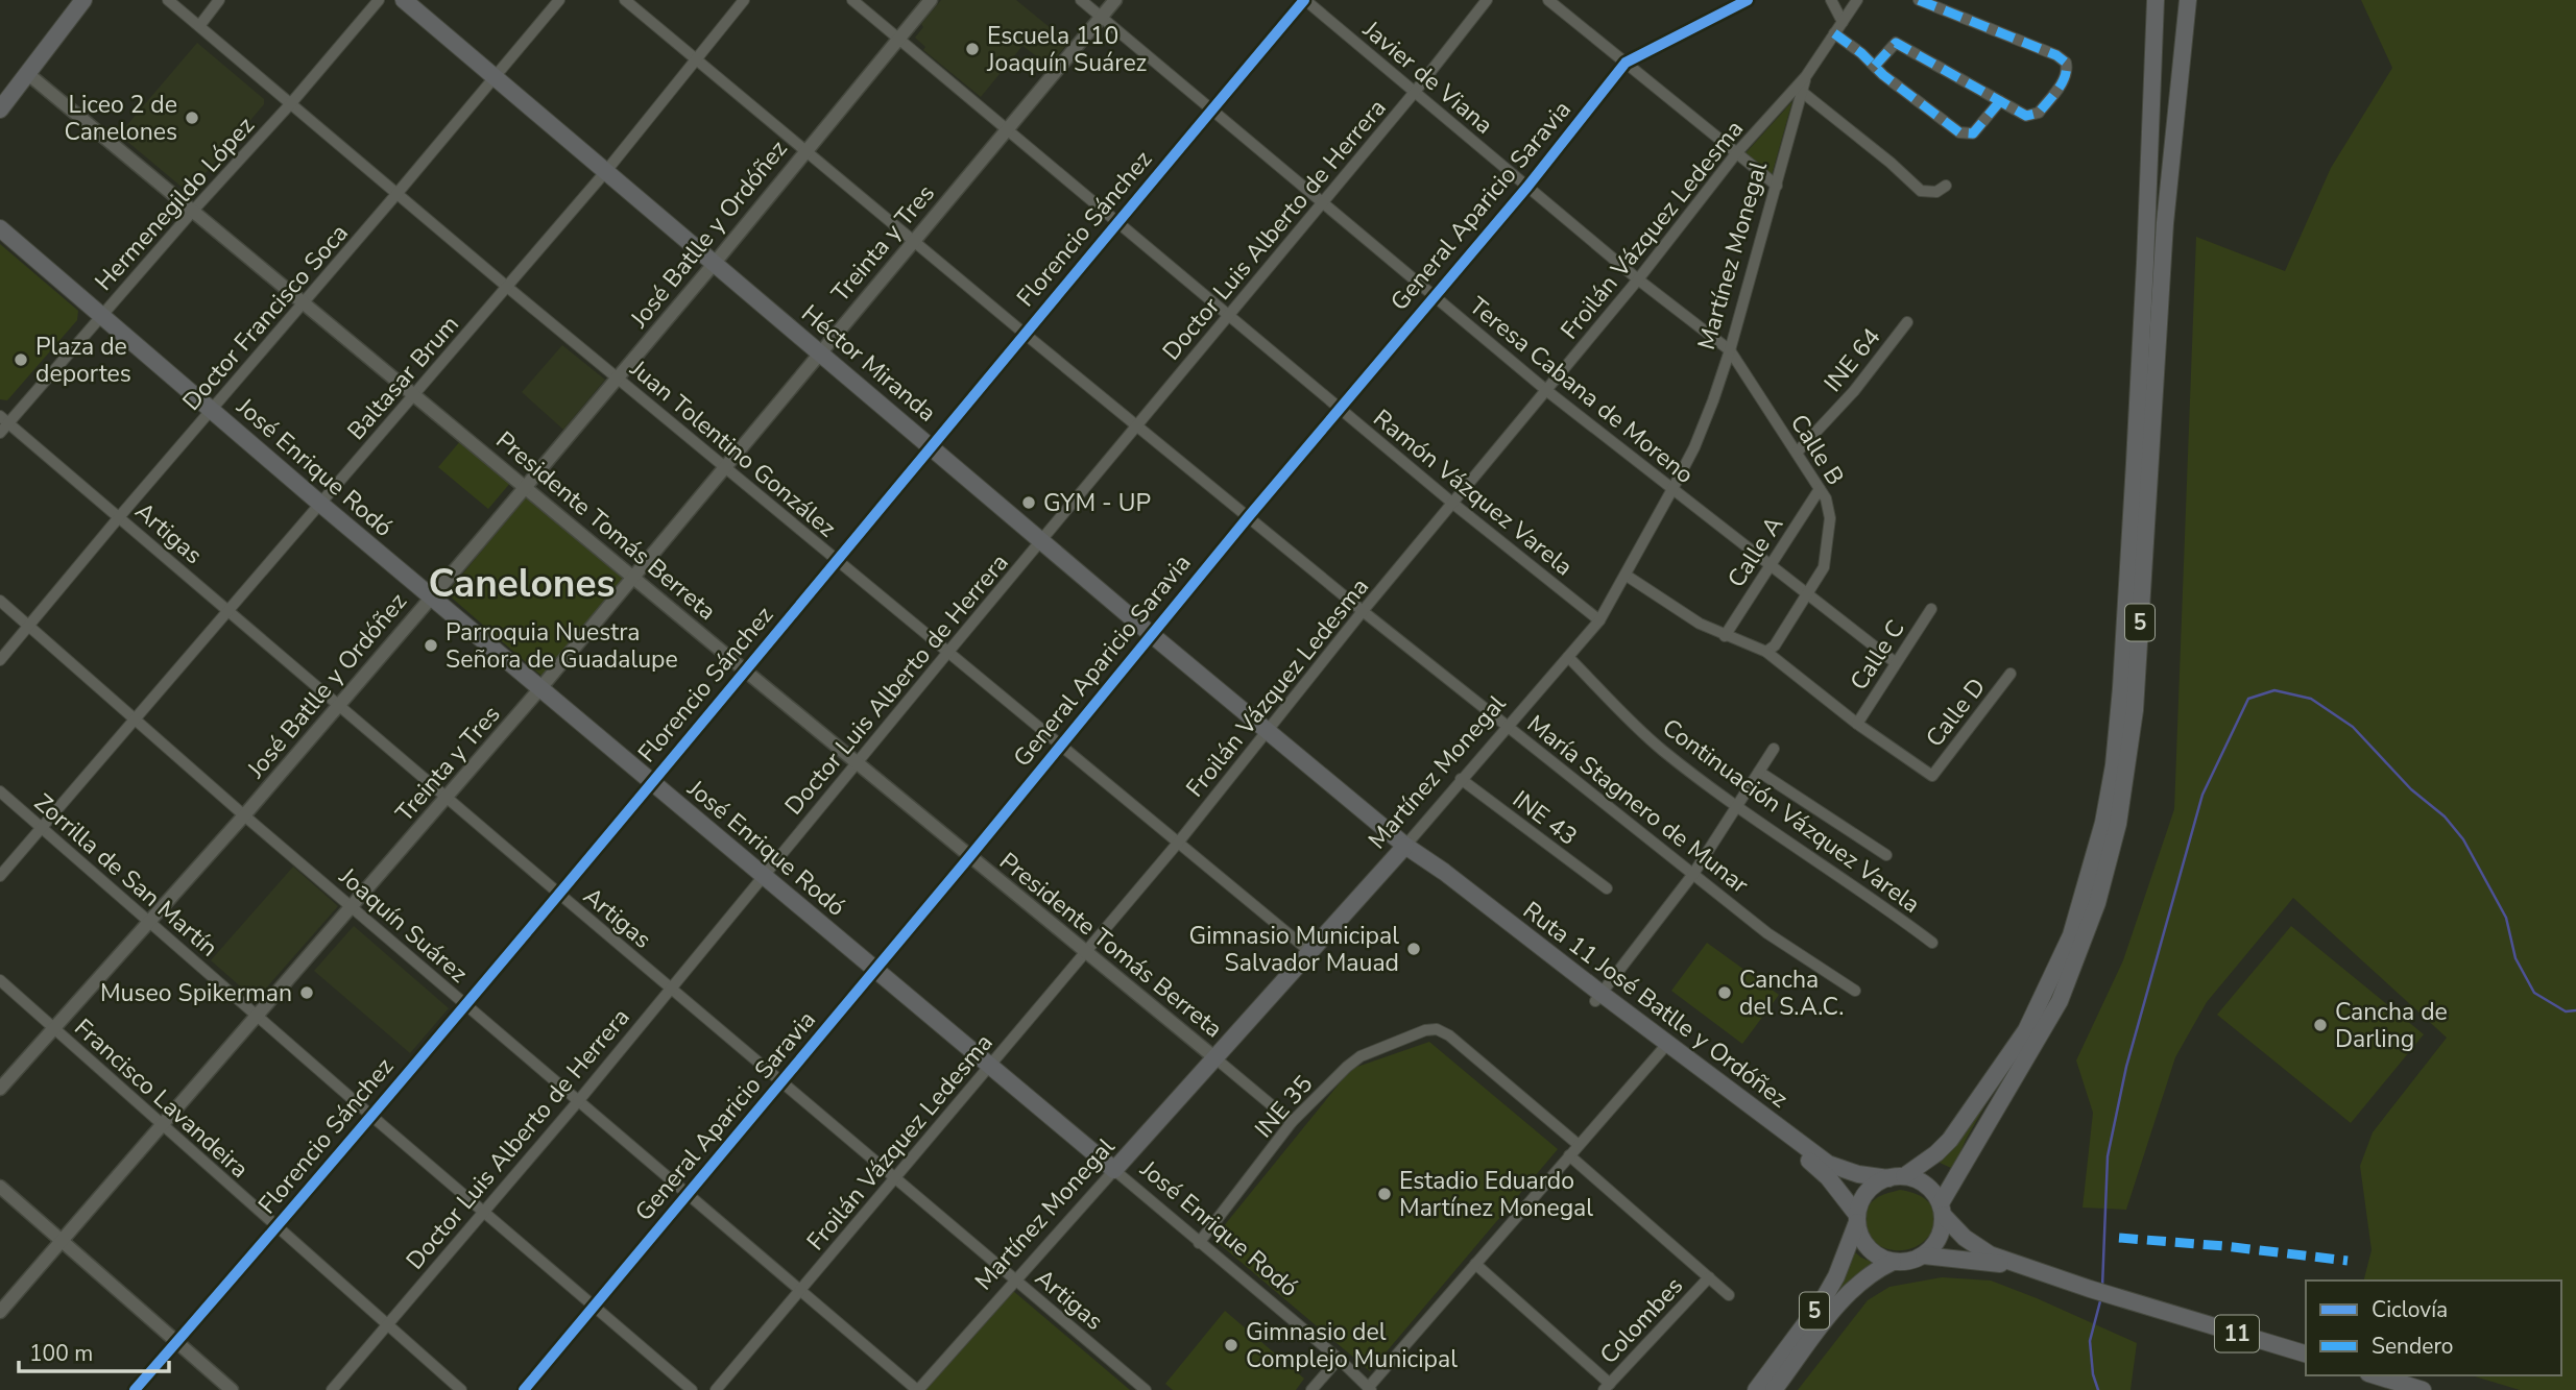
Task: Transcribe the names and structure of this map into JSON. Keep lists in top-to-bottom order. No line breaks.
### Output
{"streets":{"highway":["Martínez Monegal","Héctor Miranda","José Enrique Rodó","5","Ruta 11 José Batlle y Ordóñez","11"],"street":["Javier de Viana","Hermenegildo López","General Aparicio Saravia","Florencio Sánchez","Doctor Luis Alberto de Herrera","Froilán Vázquez Ledesma","José Batlle y Ordóñez","Treinta y Tres","Doctor Francisco Soca","INE 64","Baltasar Brum","Teresa Cabana de Moreno","Juan Tolentino González","Calle B","Ramón Vázquez Varela","Presidente Tomás Berreta","Artigas","Calle A","Calle C","Calle D","María Stagnero de Munar","Continuación Vázquez Varela","INE 43","Zorrilla de San Martín","Joaquín Suárez","Francisco Lavandeira","INE 35","Colombes"]},"crossings":[["Javier de Viana","General Aparicio Saravia"],["Javier de Viana","Florencio Sánchez"],["Javier de Viana","Doctor Luis Alberto de Herrera"],["Javier de Viana","Froilán Vázquez Ledesma"],["Javier de Viana","Martínez Monegal"],["Javier de Viana","Calle B"],["Hermenegildo López","Juan Tolentino González"],["Hermenegildo López","José Enrique Rodó"],["Hermenegildo López","Presidente Tomás Berreta"],["Hermenegildo López","Artigas"],["General Aparicio Saravia","Héctor Miranda"],["General Aparicio Saravia","Teresa Cabana de Moreno"],["General Aparicio Saravia","Juan Tolentino González"],["General Aparicio Saravia","José Enrique Rodó"],["General Aparicio Saravia","Ramón Vázquez Varela"],["General Aparicio Saravia","Presidente Tomás Berreta"],["General Aparicio Saravia","Artigas"],["General Aparicio Saravia","María Stagnero de Munar"],["General Aparicio Saravia","Zorrilla de San Martín"],["General Aparicio Saravia","Joaquín Suárez"],["Florencio Sánchez","Héctor Miranda"],["Florencio Sánchez","Teresa Cabana de Moreno"],["Florencio Sánchez","Juan Tolentino González"],["Florencio Sánchez","José Enrique Rodó"],["Florencio Sánchez","Ramón Vázquez Varela"],["Florencio Sánchez","Presidente Tomás Berreta"],["Florencio Sánchez","Artigas"],["Florencio Sánchez","María Stagnero de Munar"],["Florencio Sánchez","Zorrilla de San Martín"],["Florencio Sánchez","Joaquín Suárez"],["Florencio Sánchez","Francisco Lavandeira"],["Doctor Luis Alberto de Herrera","Héctor Miranda"],["Doctor Luis Alberto de Herrera","Teresa Cabana de Moreno"],["Doctor Luis Alberto de Herrera","Juan Tolentino González"],["Doctor Luis Alberto de Herrera","José Enrique Rodó"],["Doctor Luis Alberto de Herrera","Ramón Vázquez Varela"],["Doctor Luis Alberto de Herrera","Presidente Tomás Berreta"],["Doctor Luis Alberto de Herrera","Artigas"],["Doctor Luis Alberto de Herrera","María Stagnero de Munar"],["Doctor Luis Alberto de Herrera","Zorrilla de San Martín"],["Doctor Luis Alberto de Herrera","Joaquín Suárez"],["Doctor Luis Alberto de Herrera","Francisco Lavandeira"],["Froilán Vázquez Ledesma","Martínez Monegal"],["Froilán Vázquez Ledesma","Héctor Miranda"],["Froilán Vázquez Ledesma","Teresa Cabana de Moreno"],["Froilán Vázquez Ledesma","Juan Tolentino González"],["Froilán Vázquez Ledesma","José Enrique Rodó"],["Froilán Vázquez Ledesma","Ramón Vázquez Varela"],["Froilán Vázquez Ledesma","Presidente Tomás Berreta"],["Froilán Vázquez Ledesma","Artigas"],["Froilán Vázquez Ledesma","María Stagnero de Munar"],["Froilán Vázquez Ledesma","Joaquín Suárez"],["José Batlle y Ordóñez","Héctor Miranda"],["José Batlle y Ordóñez","Juan Tolentino González"],["José Batlle y Ordóñez","José Enrique Rodó"],["José Batlle y Ordóñez","Ramón Vázquez Varela"],["José Batlle y Ordóñez","Presidente Tomás Berreta"],["José Batlle y Ordóñez","Artigas"],["José Batlle y Ordóñez","María Stagnero de Munar"],["José Batlle y Ordóñez","Zorrilla de San Martín"],["José Batlle y Ordóñez","Joaquín Suárez"],["José Batlle y Ordóñez","Francisco Lavandeira"],["Treinta y Tres","Héctor Miranda"],["Treinta y Tres","Teresa Cabana de Moreno"],["Treinta y Tres","Juan Tolentino González"],["Treinta y Tres","José Enrique Rodó"],["Treinta y Tres","Ramón Vázquez Varela"],["Treinta y Tres","Presidente Tomás Berreta"],["Treinta y Tres","Artigas"],["Treinta y Tres","María Stagnero de Munar"],["Treinta y Tres","Zorrilla de San Martín"],["Treinta y Tres","Joaquín Suárez"],["Treinta y Tres","Francisco Lavandeira"],["Martínez Monegal","Héctor Miranda"],["Martínez Monegal","Teresa Cabana de Moreno"],["Martínez Monegal","Juan Tolentino González"],["Martínez Monegal","Calle B"],["Martínez Monegal","José Enrique Rodó"],["Martínez Monegal","Ramón Vázquez Varela"],["Martínez Monegal","Presidente Tomás Berreta"],["Martínez Monegal","Artigas"],["Martínez Monegal","María Stagnero de Munar"],["Martínez Monegal","Continuación Vázquez Varela"],["Martínez Monegal","INE 43"],["Martínez Monegal","Joaquín Suárez"],["Martínez Monegal","Ruta 11 José Batlle y Ordóñez"],["Doctor Francisco Soca","Héctor Miranda"],["Doctor Francisco Soca","Juan Tolentino González"],["Doctor Francisco Soca","José Enrique Rodó"],["Doctor Francisco Soca","Presidente Tomás Berreta"],["Doctor Francisco Soca","Artigas"],["Doctor Francisco Soca","Joaquín Suárez"],["INE 64","Calle B"],["Héctor Miranda","Baltasar Brum"],["Héctor Miranda","Ruta 11 José Batlle y Ordóñez"],["Baltasar Brum","Juan Tolentino González"],["Baltasar Brum","José Enrique Rodó"],["Baltasar Brum","Presidente Tomás Berreta"],["Baltasar Brum","Artigas"],["Baltasar Brum","María Stagnero de Munar"],["Baltasar Brum","Zorrilla de San Martín"],["Baltasar Brum","Joaquín Suárez"],["Teresa Cabana de Moreno","Calle B"],["Teresa Cabana de Moreno","Calle A"],["Teresa Cabana de Moreno","Calle C"],["Calle B","Calle A"],["José Enrique Rodó","INE 35"],["Presidente Tomás Berreta","INE 35"],["5","Ruta 11 José Batlle y Ordóñez"],["5","11"],["Calle C","Calle D"],["Ruta 11 José Batlle y Ordóñez","11"]],"districts":["Canelones"],"places":["Escuela 110 Joaquín Suárez","Liceo 2 de Canelones","Plaza de deportes","GYM - UP","Parroquia Nuestra Señora de Guadalupe","Gimnasio Municipal Salvador Mauad","Museo Spikerman","Cancha del S.A.C.","Cancha de Darling","Estadio Eduardo Martínez Monegal","Gimnasio del Complejo Municipal"],"legend":["Ciclovía","Sendero"],"scale_bar":"100 m"}
